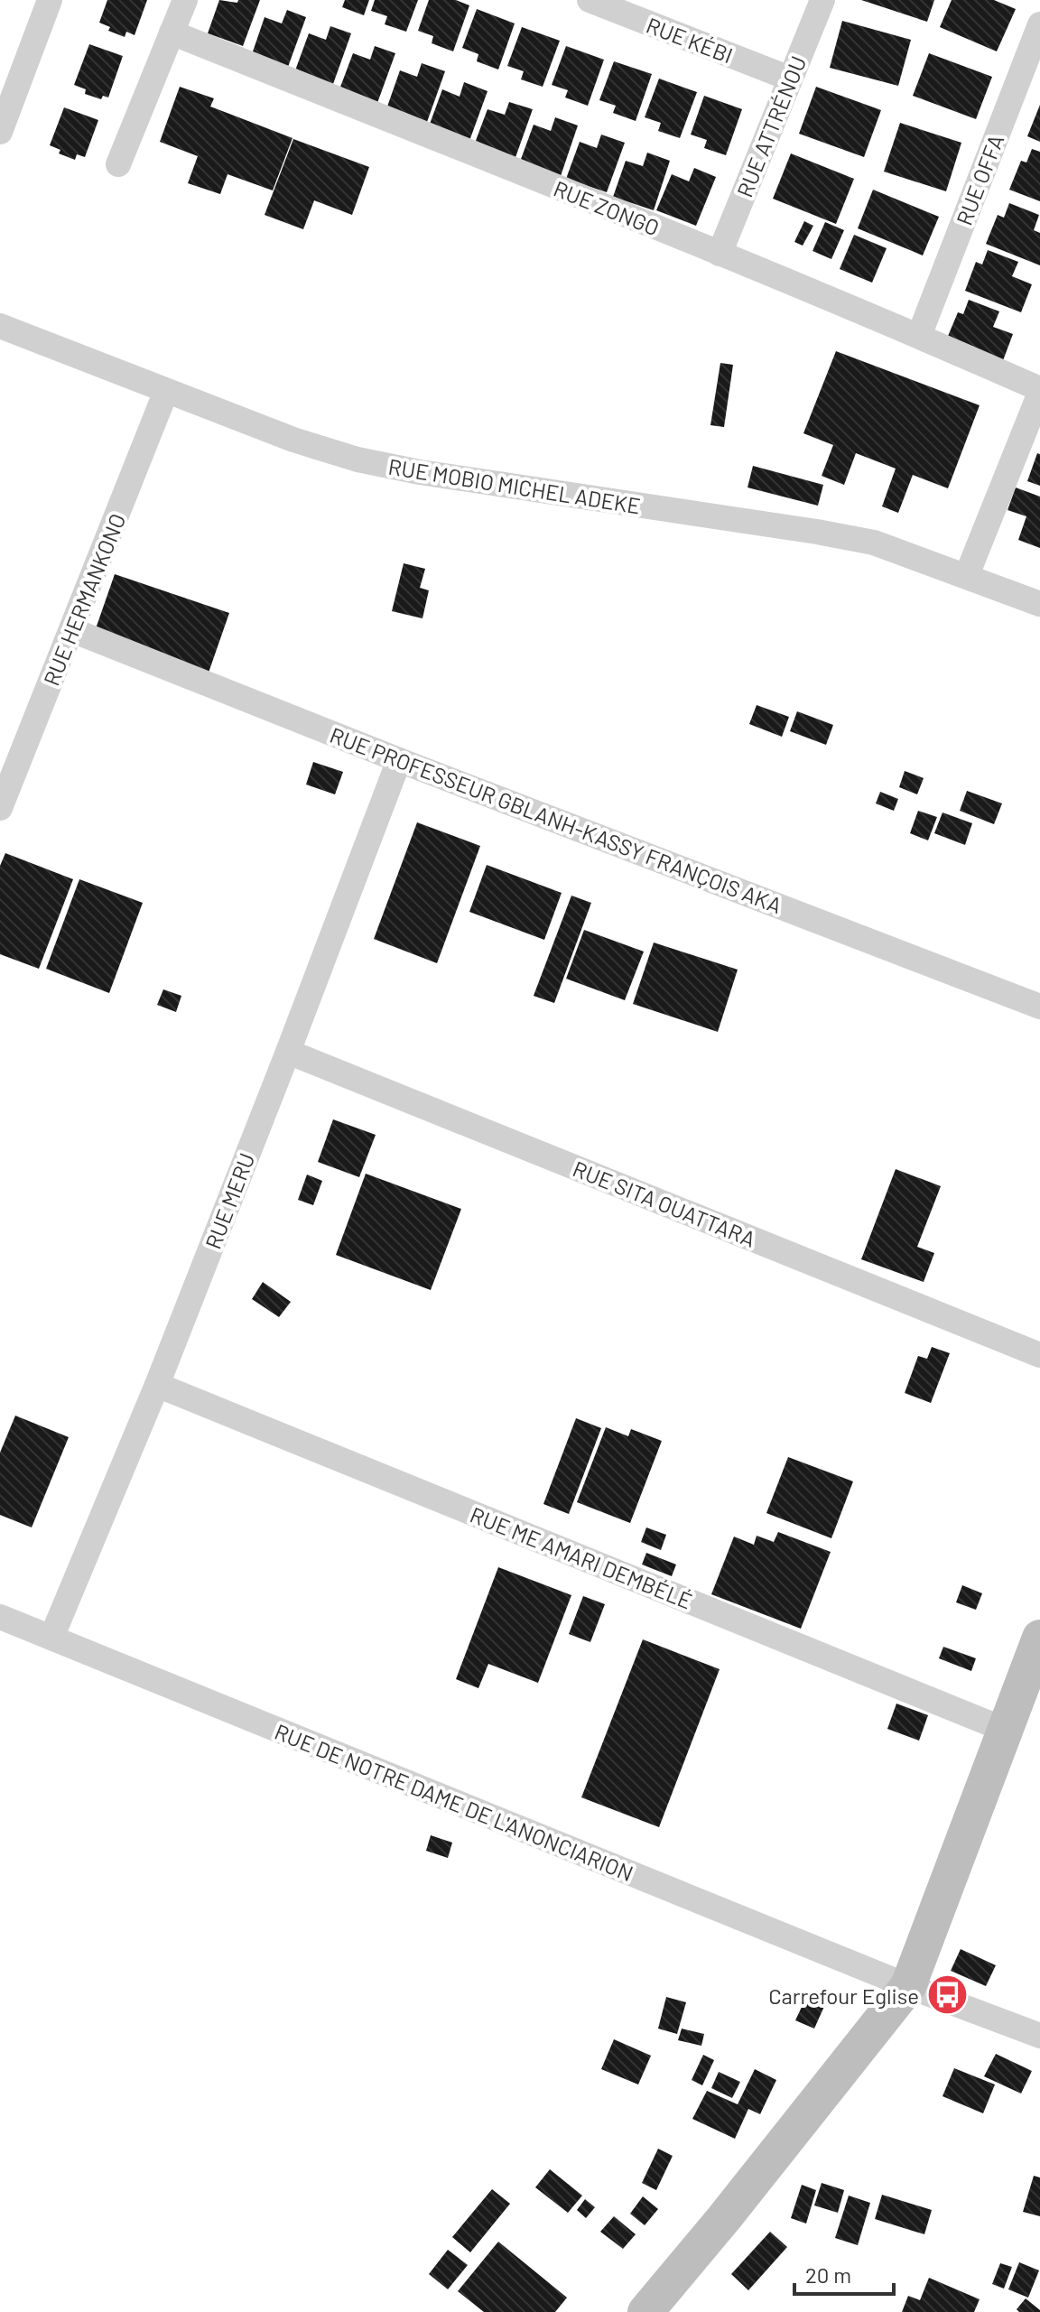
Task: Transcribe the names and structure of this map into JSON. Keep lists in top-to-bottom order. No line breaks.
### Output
{"streets":{"street":["RUE KÉBI","RUE ATTRÉNOU","RUE OFFA","RUE ZONGO","RUE MOBIO MICHEL ADEKE","RUE HERMANKONO","RUE PROFESSEUR GBLANH-KASSY FRANÇOIS AKA","RUE MERU","RUE SITA OUATTARA","RUE ME AMARI DEMBÉLÉ","RUE DE NOTRE DAME DE L'ANONCIARION"]},"crossings":[["RUE KÉBI","RUE ATTRÉNOU"],["RUE ATTRÉNOU","RUE ZONGO"],["RUE OFFA","RUE ZONGO"],["RUE MOBIO MICHEL ADEKE","RUE HERMANKONO"],["RUE HERMANKONO","RUE PROFESSEUR GBLANH-KASSY FRANÇOIS AKA"],["RUE PROFESSEUR GBLANH-KASSY FRANÇOIS AKA","RUE MERU"],["RUE MERU","RUE SITA OUATTARA"],["RUE MERU","RUE ME AMARI DEMBÉLÉ"],["RUE MERU","RUE DE NOTRE DAME DE L'ANONCIARION"]],"places":{"bus stop":["Carrefour Eglise"]},"scale_bar":"20 m"}
